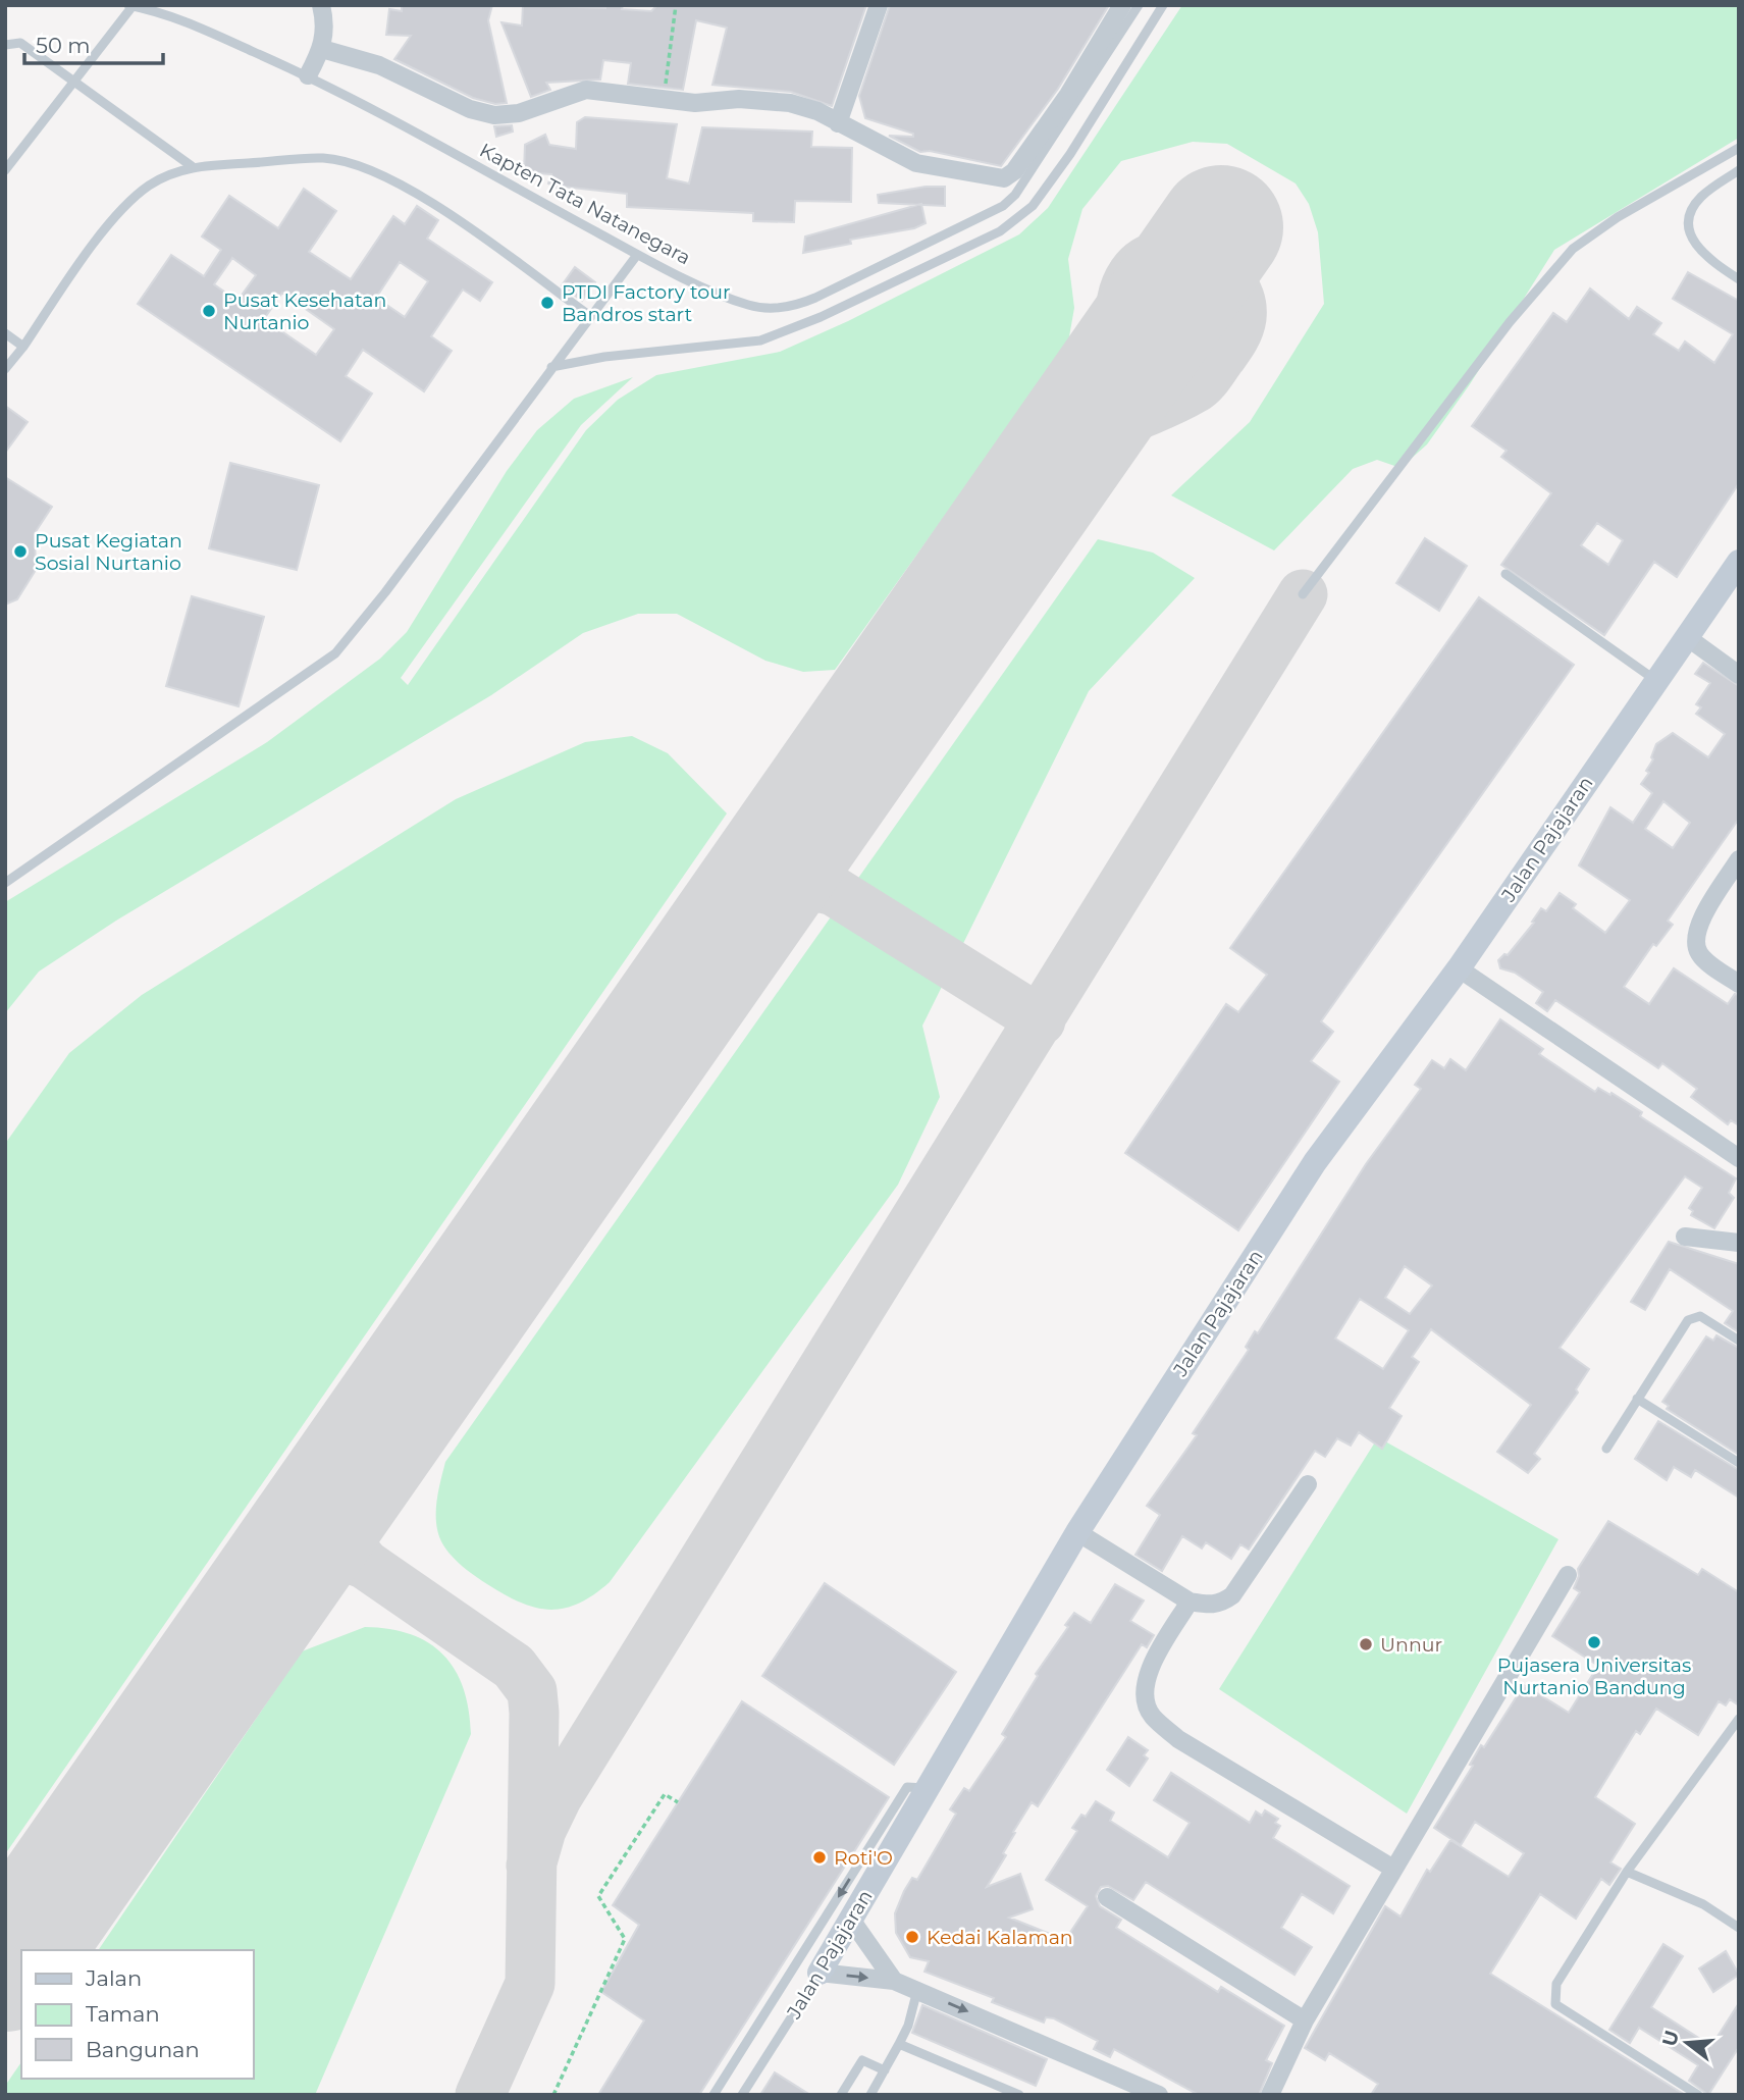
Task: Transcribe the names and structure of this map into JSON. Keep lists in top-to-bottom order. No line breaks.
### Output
{"streets":{"main road":["Jalan Pajajaran"],"lane":["Kapten Tata Natanegara"]},"places":["PTDI Factory tour Bandros start","Pusat Kesehatan Nurtanio","Pusat Kegiatan Sosial Nurtanio","Pujasera Universitas Nurtanio Bandung","Unnur","Roti'O","Kedai Kalaman"],"legend":["Jalan","Taman","Bangunan"],"scale_bar":"50 m","north":"left"}
